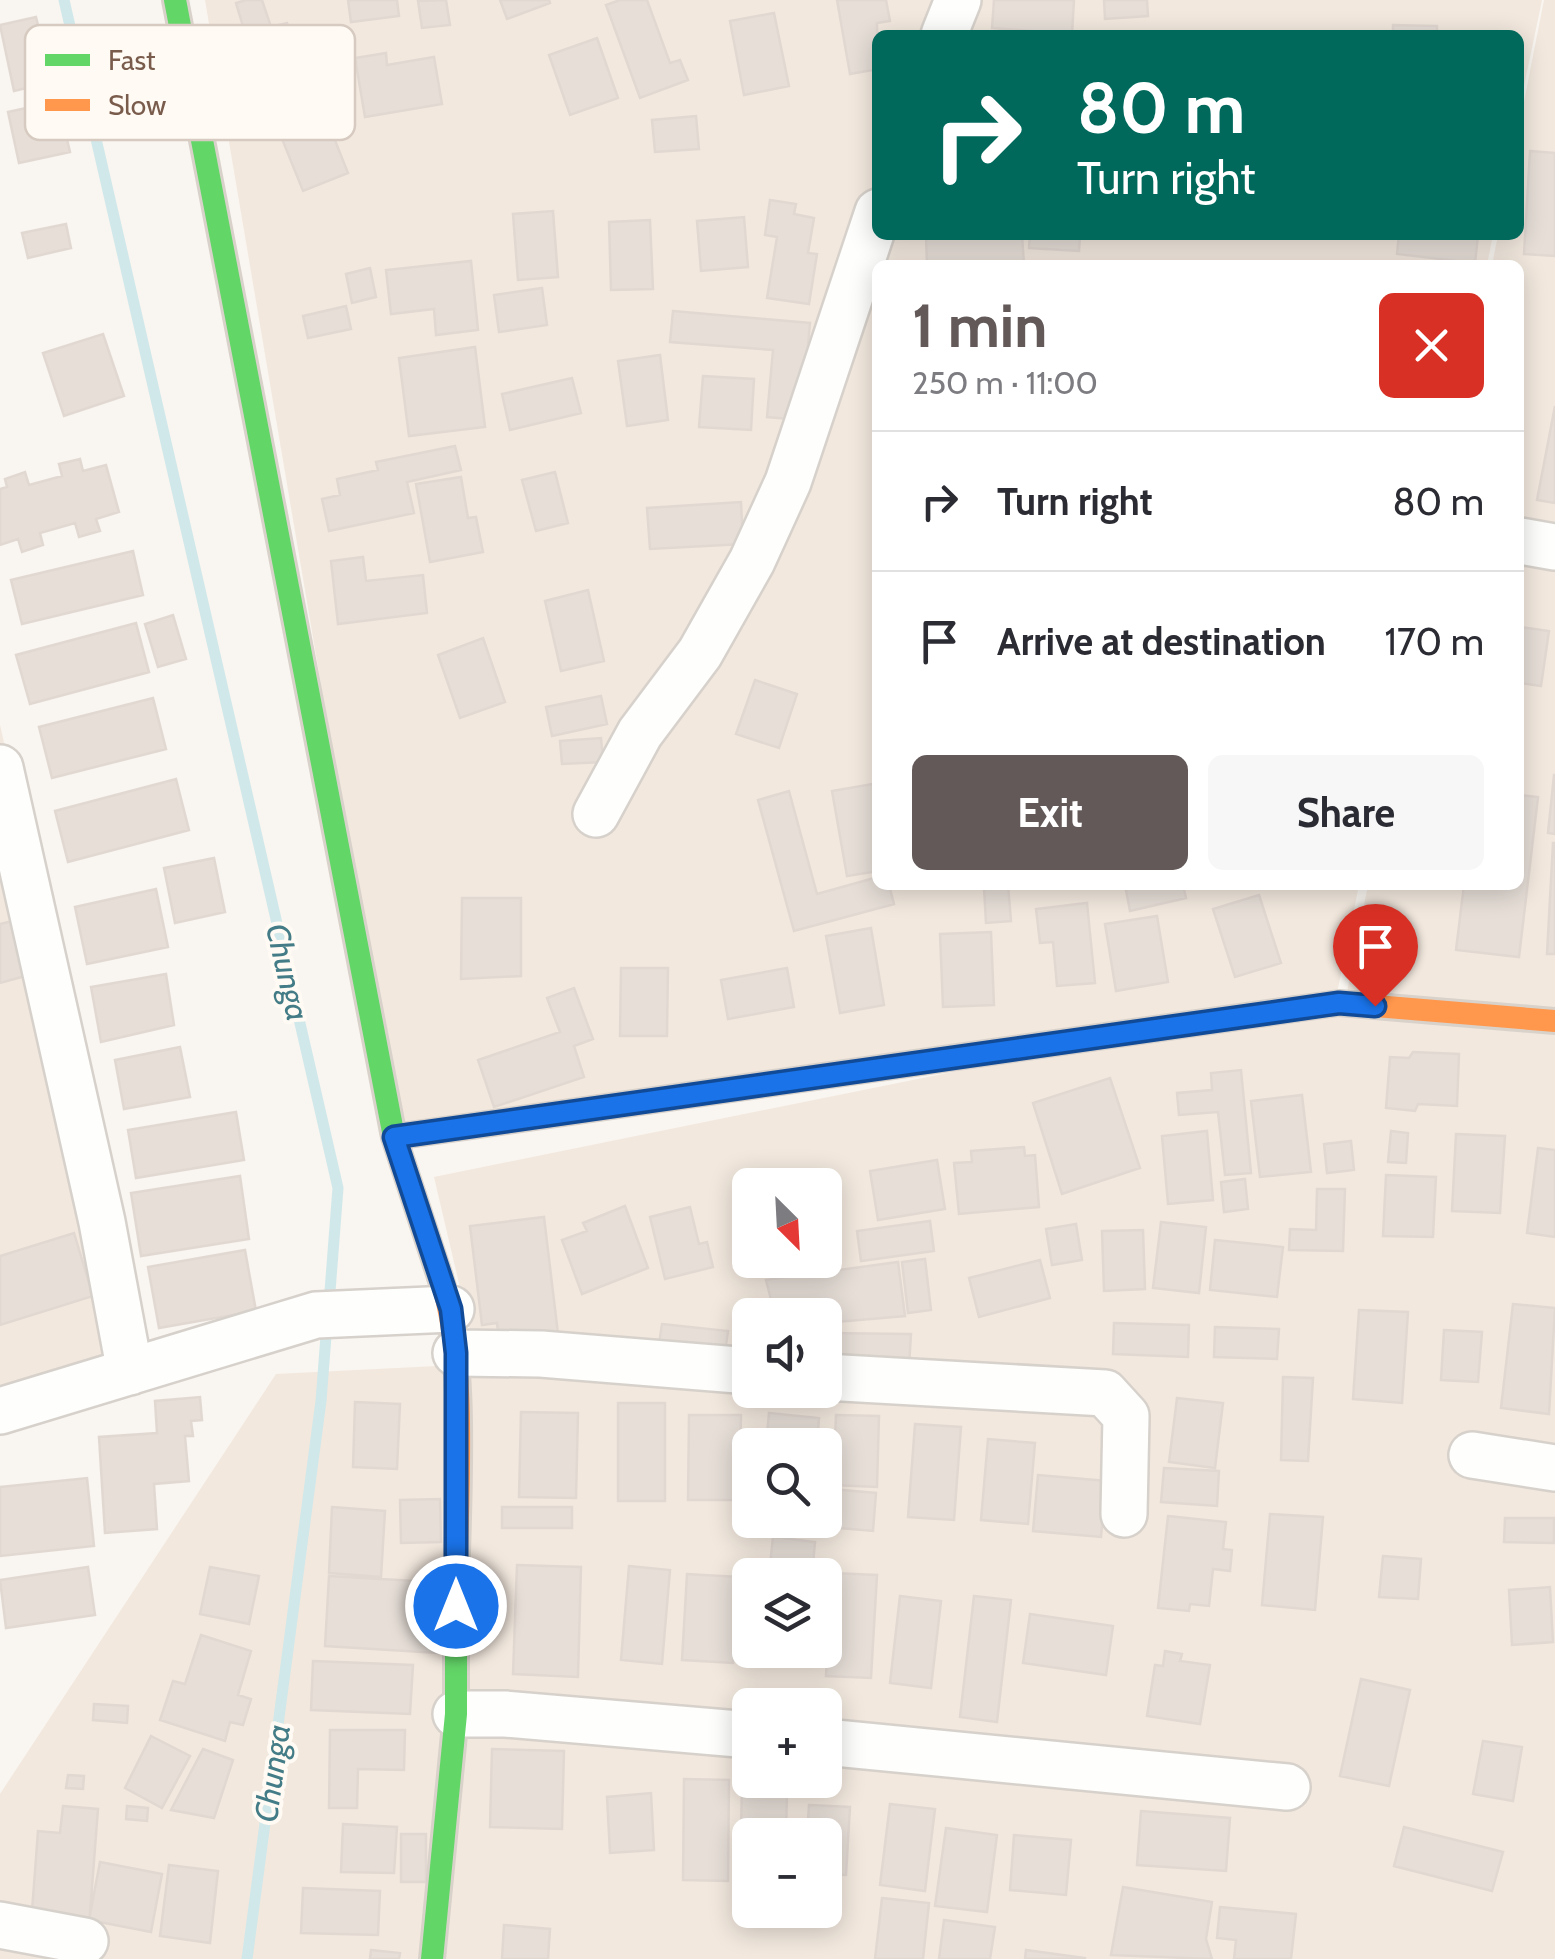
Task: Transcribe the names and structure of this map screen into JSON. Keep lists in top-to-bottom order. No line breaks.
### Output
{"water":["Chunga"],"legend":["Fast","Slow"],"north":"bottom right","page":{"turn":["80 m","Turn right"],"heading":["1 min","250 m · 11:00"],"list":[{"name":"Turn right","value":"80 m"},{"name":"Arrive at destination","value":"170 m"}],"buttons":["Exit","Share"],"map_buttons":["+","−"]}}
